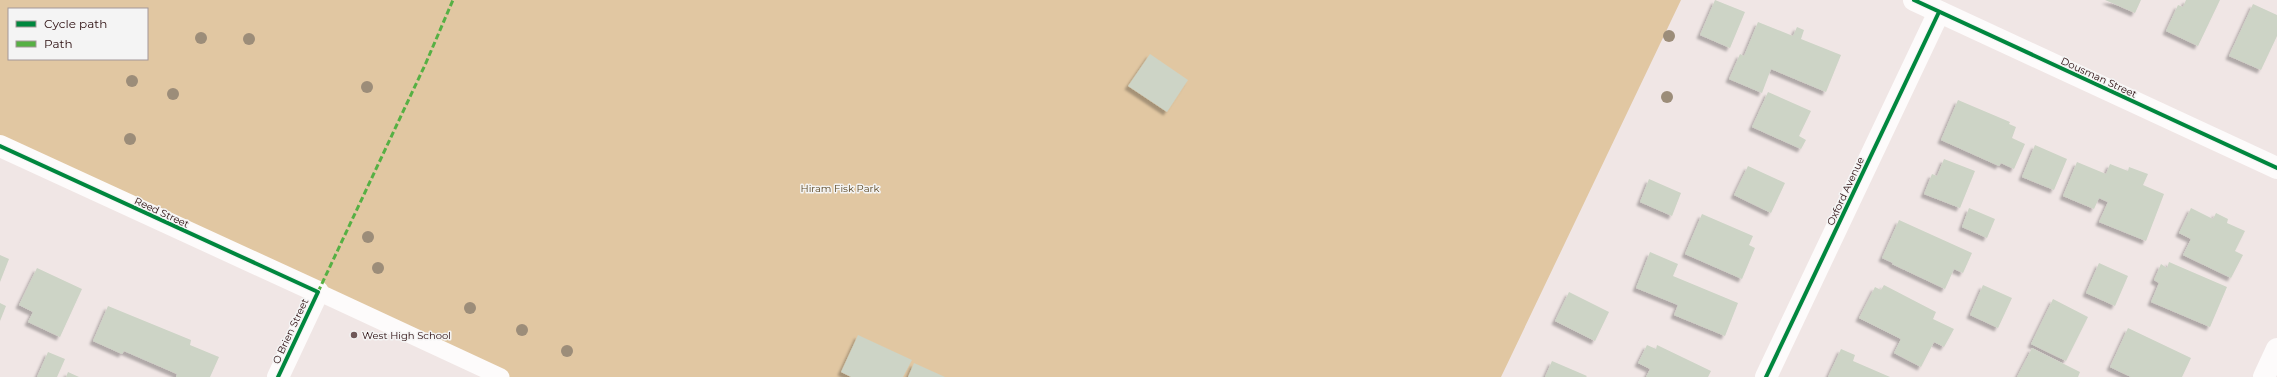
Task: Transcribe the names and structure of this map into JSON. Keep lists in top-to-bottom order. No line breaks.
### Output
{"streets":{"street":["Dousman Street","Oxford Avenue","Reed Street","O Brien Street"]},"crossings":[["Dousman Street","Oxford Avenue"],["Reed Street","O Brien Street"]],"parks":["Hiram Fisk Park"],"places":["West High School"],"legend":["Cycle path","Path"]}
